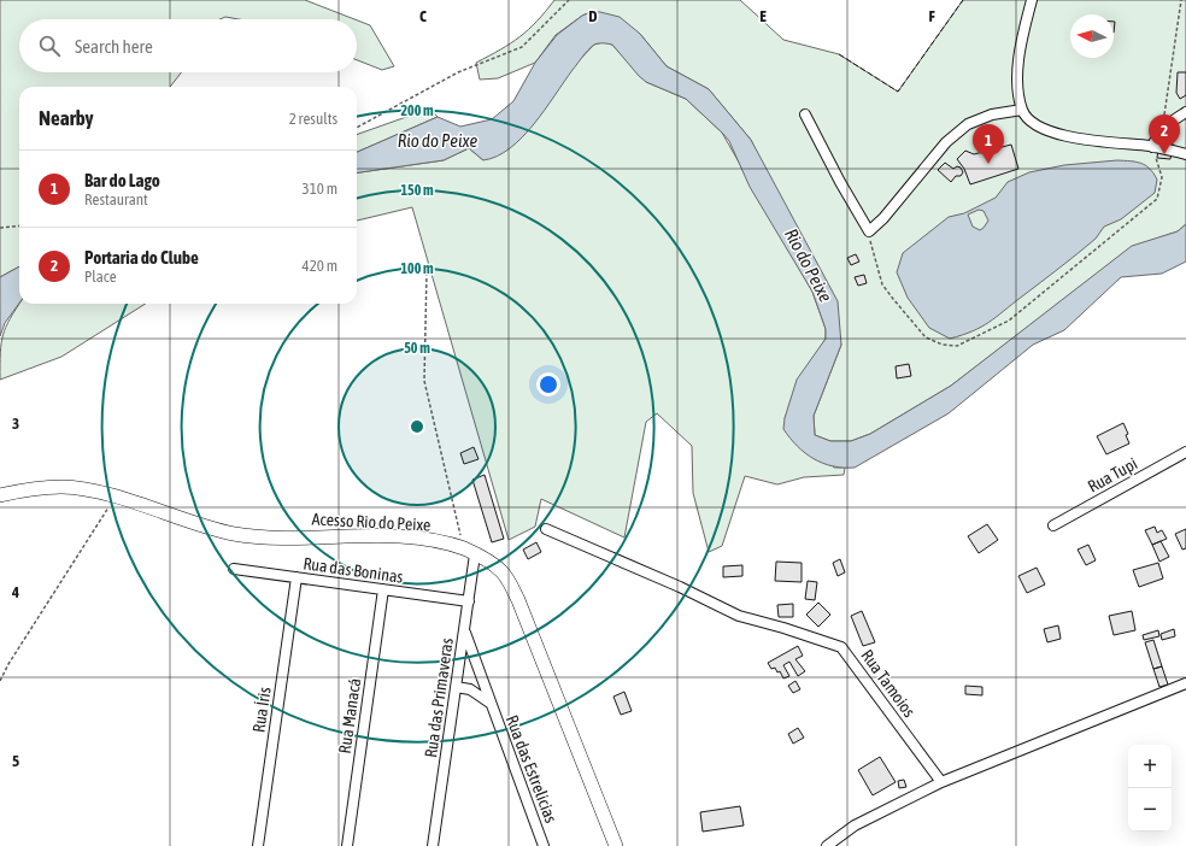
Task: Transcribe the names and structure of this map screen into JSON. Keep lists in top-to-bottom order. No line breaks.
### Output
{"streets":{"street":["Rua Tupi","Acesso Rio do Peixe","Rua das Boninas","Rua Tamoios","Rua das Primaveras","Rua Íris","Rua Manacá","Rua das Estrelicias"]},"crossings":[["Acesso Rio do Peixe","Rua das Primaveras"],["Rua das Boninas","Rua das Primaveras"],["Rua das Boninas","Rua Íris"],["Rua das Boninas","Rua Manacá"],["Rua das Primaveras","Rua das Estrelicias"]],"water":["Rio do Peixe"],"north":"left","page":{"search":"Search here","heading":["Nearby","2 results"],"pins":["2","1"],"list":[{"mark":"1","name":"Bar do Lago","note":"Restaurant","value":"310 m"},{"mark":"2","name":"Portaria do Clube","note":"Place","value":"420 m"}],"map_buttons":["+","−"]},"grid":{"columns":["C","D","E","F"],"rows":["3","4","5"]},"rings":["200 m","150 m","100 m","50 m"]}
